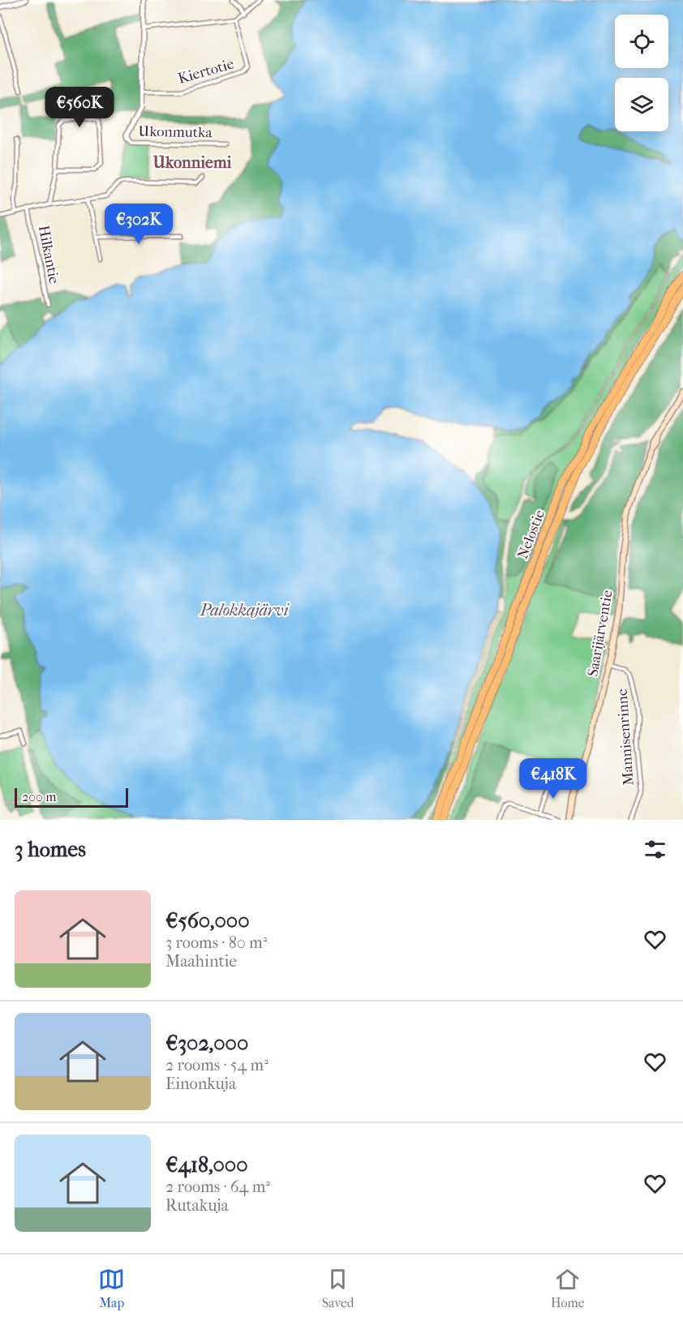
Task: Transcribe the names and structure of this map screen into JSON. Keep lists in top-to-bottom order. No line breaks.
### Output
{"streets":{"highway":["Nelostie"],"main road":["Saarijärventie"],"street":["Kiertotie","Ukonmutka","Hilkantie","Mannisenrinne"]},"crossings":[["Saarijärventie","Mannisenrinne"]],"districts":["Ukonniemi"],"water":["Palokkajärvi"],"scale_bar":"200 m","page":{"price":["€560K","€302K","€418K"],"scale":"200 m","heading":"3 homes","list":[{"name":"€560,000","note":"3 rooms · 80 m² · Maahintie"},{"name":"€302,000","note":"2 rooms · 54 m² · Einonkuja"},{"name":"€418,000","note":"2 rooms · 64 m² · Rutakuja"}],"tabs":["Map","Saved","Home"]}}
